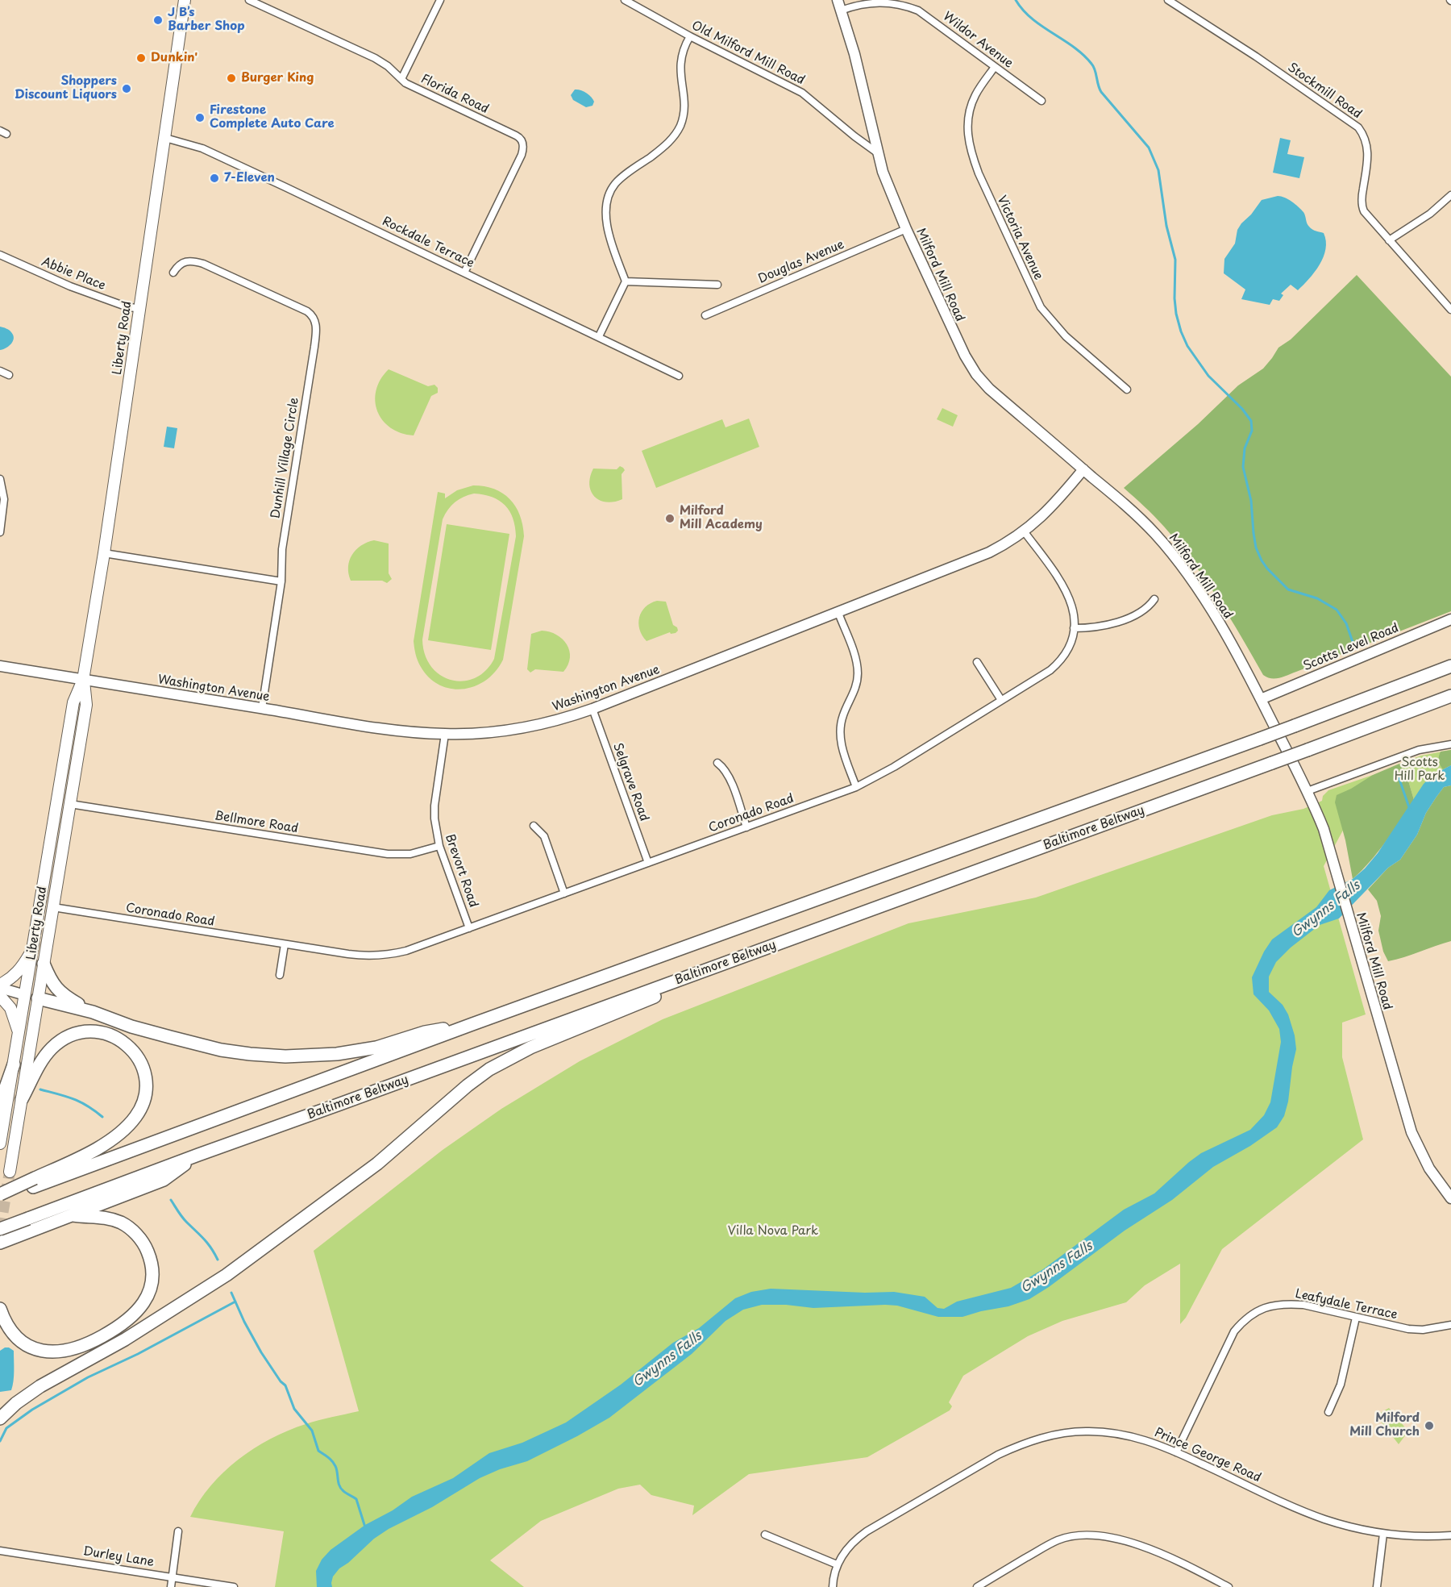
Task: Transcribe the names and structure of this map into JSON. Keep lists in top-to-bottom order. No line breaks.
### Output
{"streets":{"highway":["Baltimore Beltway"],"main road":["Milford Mill Road","Liberty Road","Scotts Level Road","Washington Avenue"],"street":["Wildor Avenue","Old Milford Mill Road","Stockmill Road","Florida Road","Victoria Avenue","Rockdale Terrace","Douglas Avenue","Abbie Place","Dunhill Village Circle","Selgrave Road","Coronado Road","Bellmore Road","Brevort Road","Leafydale Terrace","Prince George Road","Durley Lane"]},"crossings":[["Wildor Avenue","Victoria Avenue"],["Wildor Avenue","Milford Mill Road"],["Old Milford Mill Road","Milford Mill Road"],["Florida Road","Rockdale Terrace"],["Rockdale Terrace","Liberty Road"],["Douglas Avenue","Milford Mill Road"],["Abbie Place","Liberty Road"],["Milford Mill Road","Scotts Level Road"],["Milford Mill Road","Washington Avenue"],["Liberty Road","Washington Avenue"],["Liberty Road","Coronado Road"],["Liberty Road","Bellmore Road"],["Washington Avenue","Selgrave Road"],["Washington Avenue","Coronado Road"],["Washington Avenue","Brevort Road"],["Selgrave Road","Coronado Road"],["Coronado Road","Brevort Road"],["Bellmore Road","Brevort Road"],["Leafydale Terrace","Prince George Road"]],"water":["Gwynns Falls"],"parks":["Scotts Hill Park","Villa Nova Park"],"places":["J B’s Barber Shop","Dunkin'","Burger King","Shoppers Discount Liquors","Firestone Complete Auto Care","7-Eleven","Milford Mill Academy","Milford Mill Church"]}
